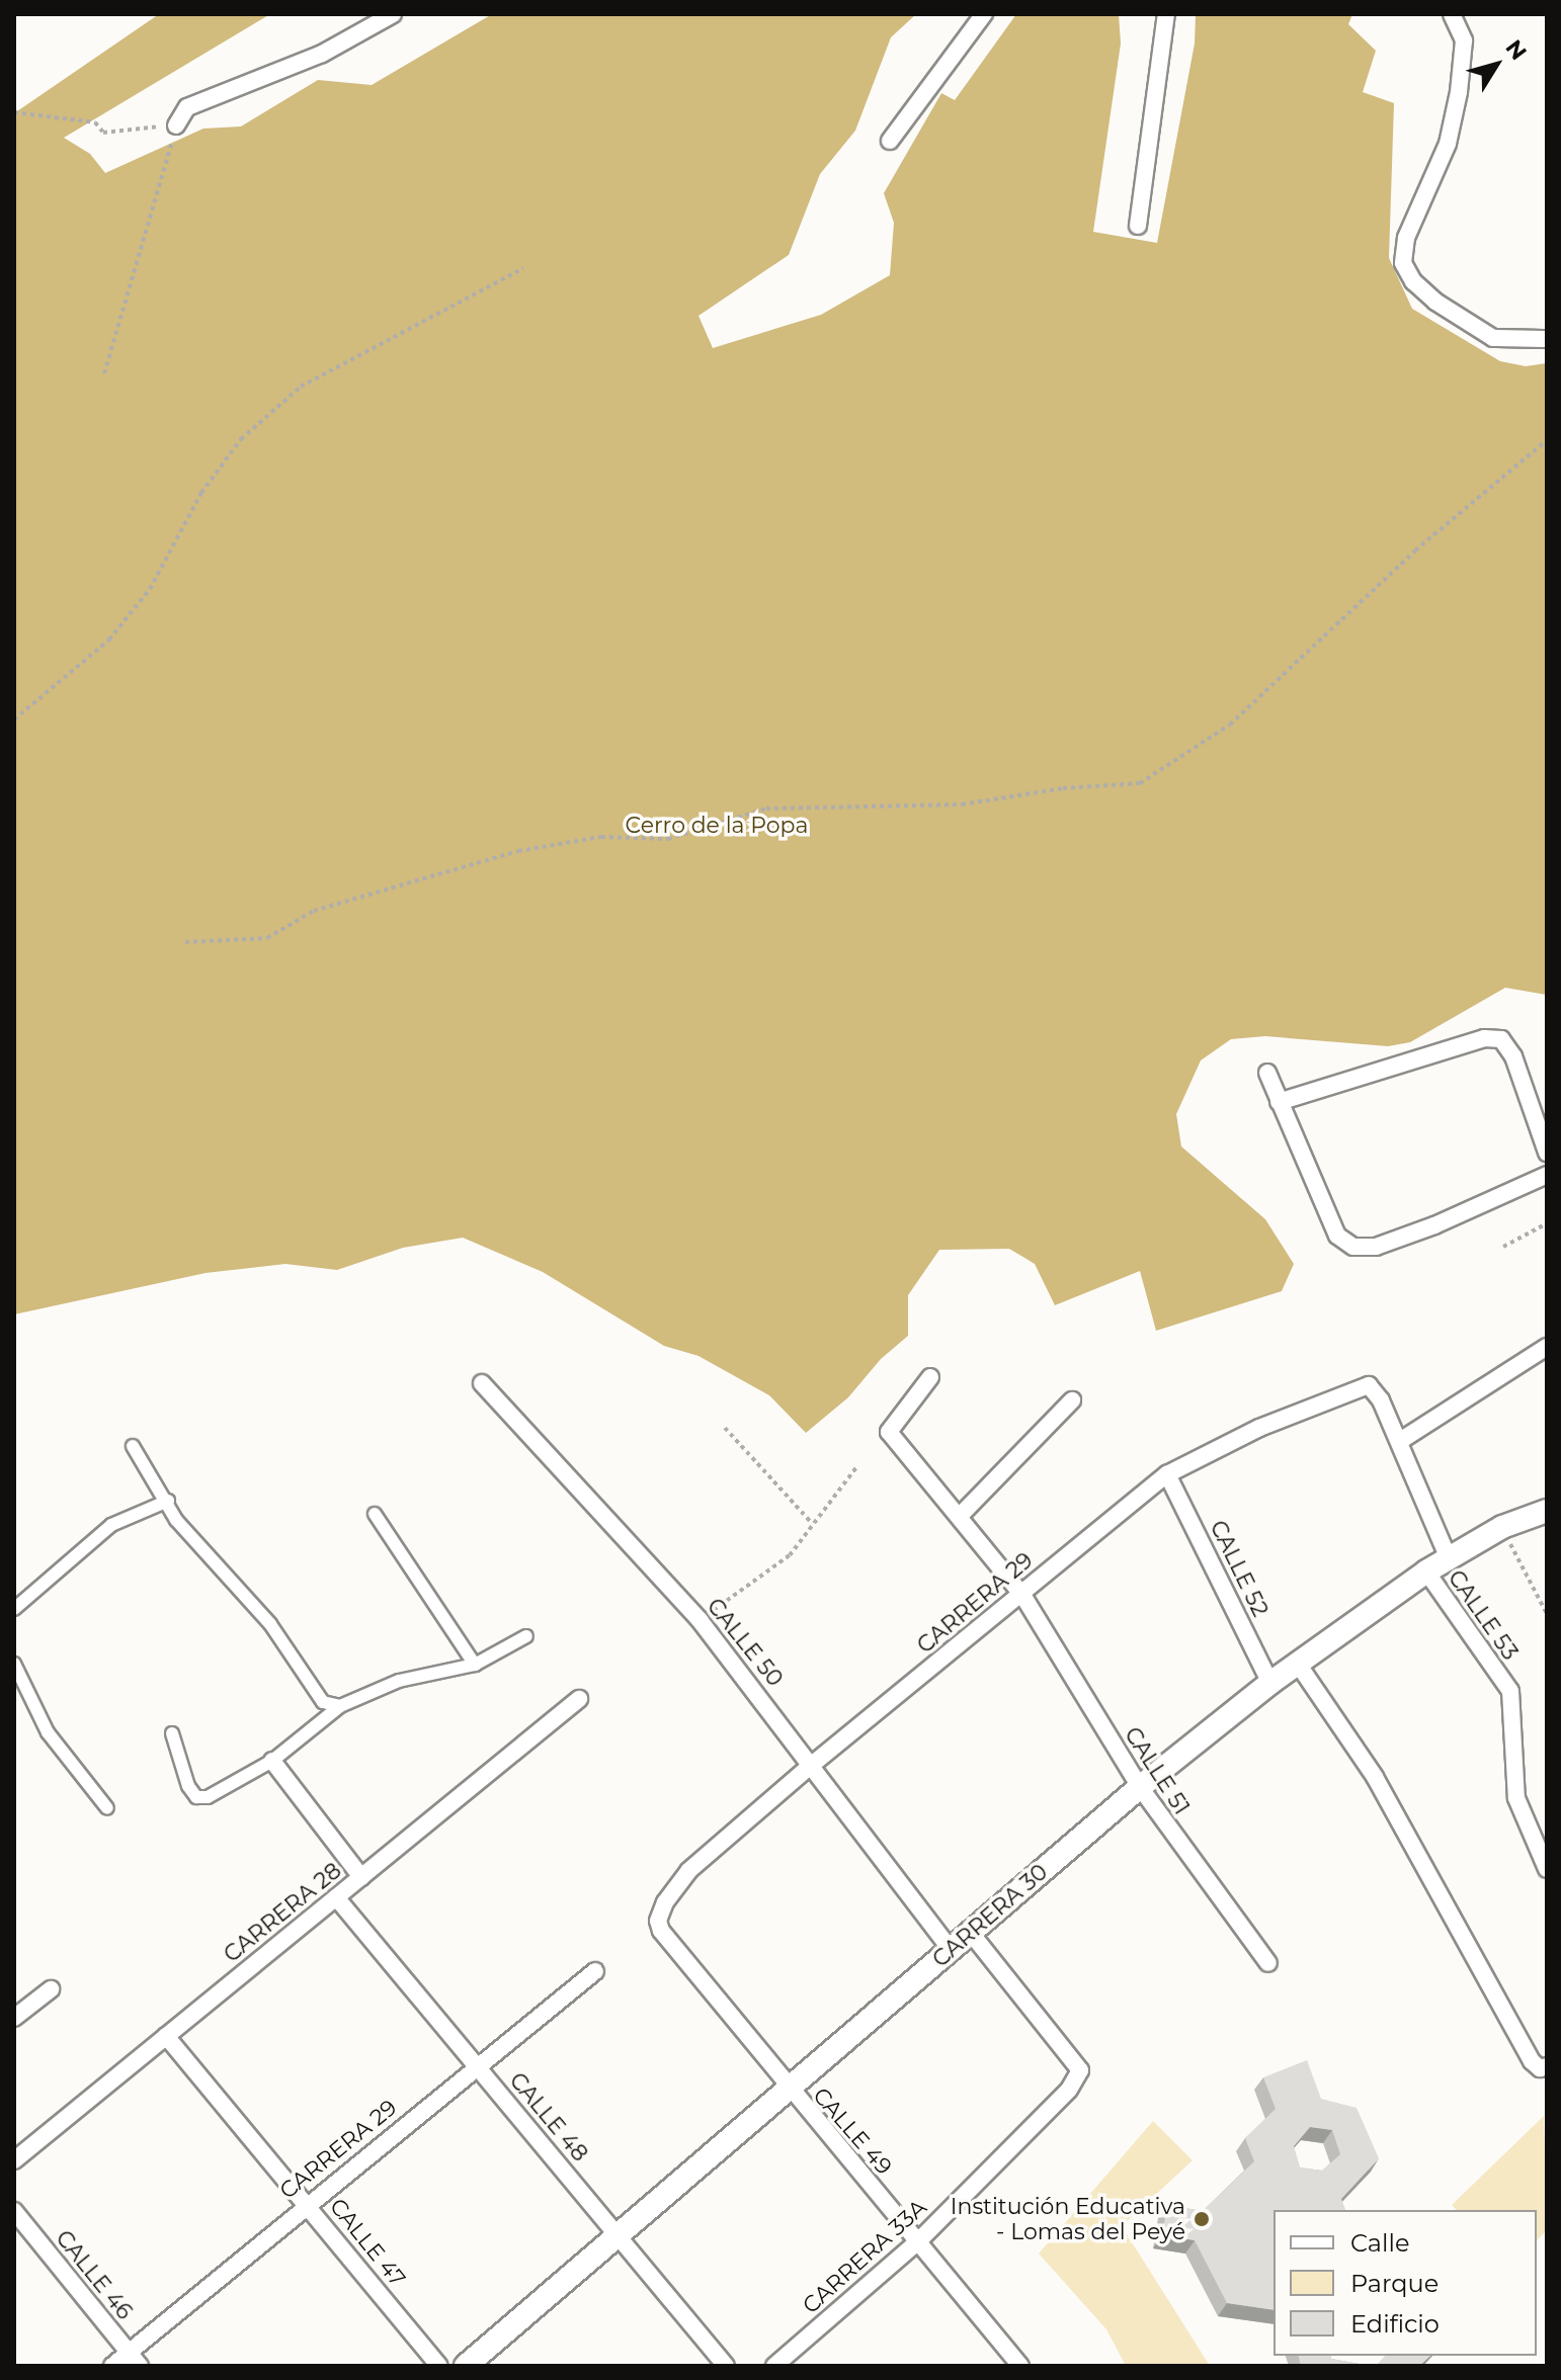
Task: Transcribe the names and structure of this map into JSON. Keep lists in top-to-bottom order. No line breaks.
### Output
{"streets":{"street":["CALLE 52","CARRERA 29","CALLE 53","CALLE 50","CALLE 51","CARRERA 28","CARRERA 30","CALLE 48","CALLE 49","CALLE 47","CARRERA 33A","CALLE 46"]},"crossings":[["CALLE 52","CARRERA 29"],["CALLE 52","CARRERA 30"],["CARRERA 29","CALLE 53"],["CARRERA 29","CALLE 50"],["CARRERA 29","CALLE 51"],["CARRERA 29","CALLE 48"],["CARRERA 29","CALLE 49"],["CARRERA 29","CALLE 47"],["CARRERA 29","CALLE 46"],["CALLE 53","CARRERA 30"],["CALLE 50","CARRERA 30"],["CALLE 51","CARRERA 30"],["CARRERA 28","CALLE 48"],["CARRERA 28","CALLE 47"],["CARRERA 30","CALLE 48"],["CARRERA 30","CALLE 49"],["CARRERA 30","CARRERA 33A"],["CALLE 49","CARRERA 33A"]],"parks":["Cerro de la Popa"],"places":["Institución Educativa - Lomas del Peyé"],"legend":["Calle","Parque","Edificio"],"north":"top right"}
